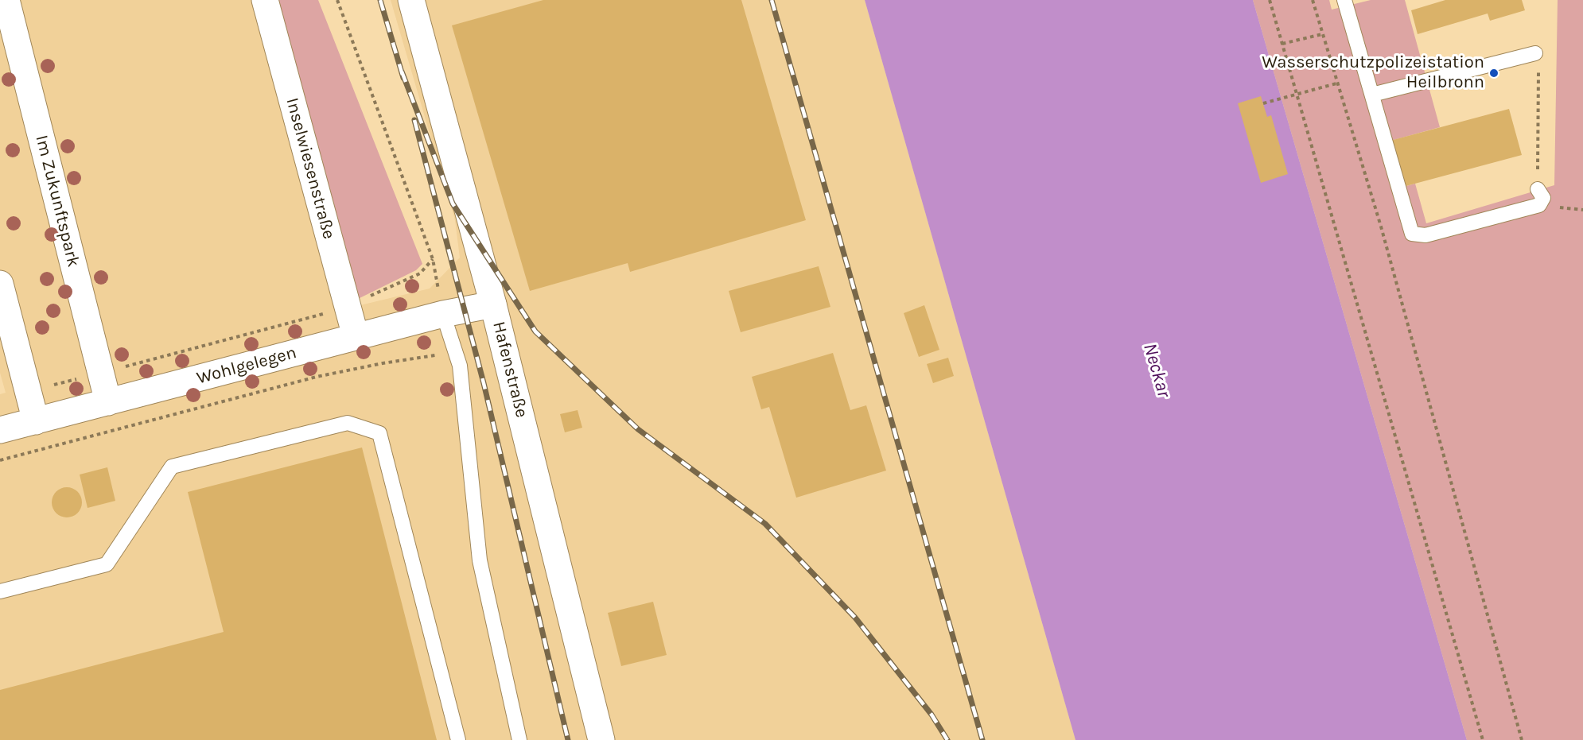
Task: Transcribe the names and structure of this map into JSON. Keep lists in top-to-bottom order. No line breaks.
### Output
{"streets":{"street":["Inselwiesenstraße","Im Zukunftspark","Wohlgelegen","Hafenstraße"]},"crossings":[["Inselwiesenstraße","Wohlgelegen"],["Im Zukunftspark","Wohlgelegen"],["Wohlgelegen","Hafenstraße"]],"water":["Neckar"],"places":["Wasserschutzpolizeistation Heilbronn"]}
